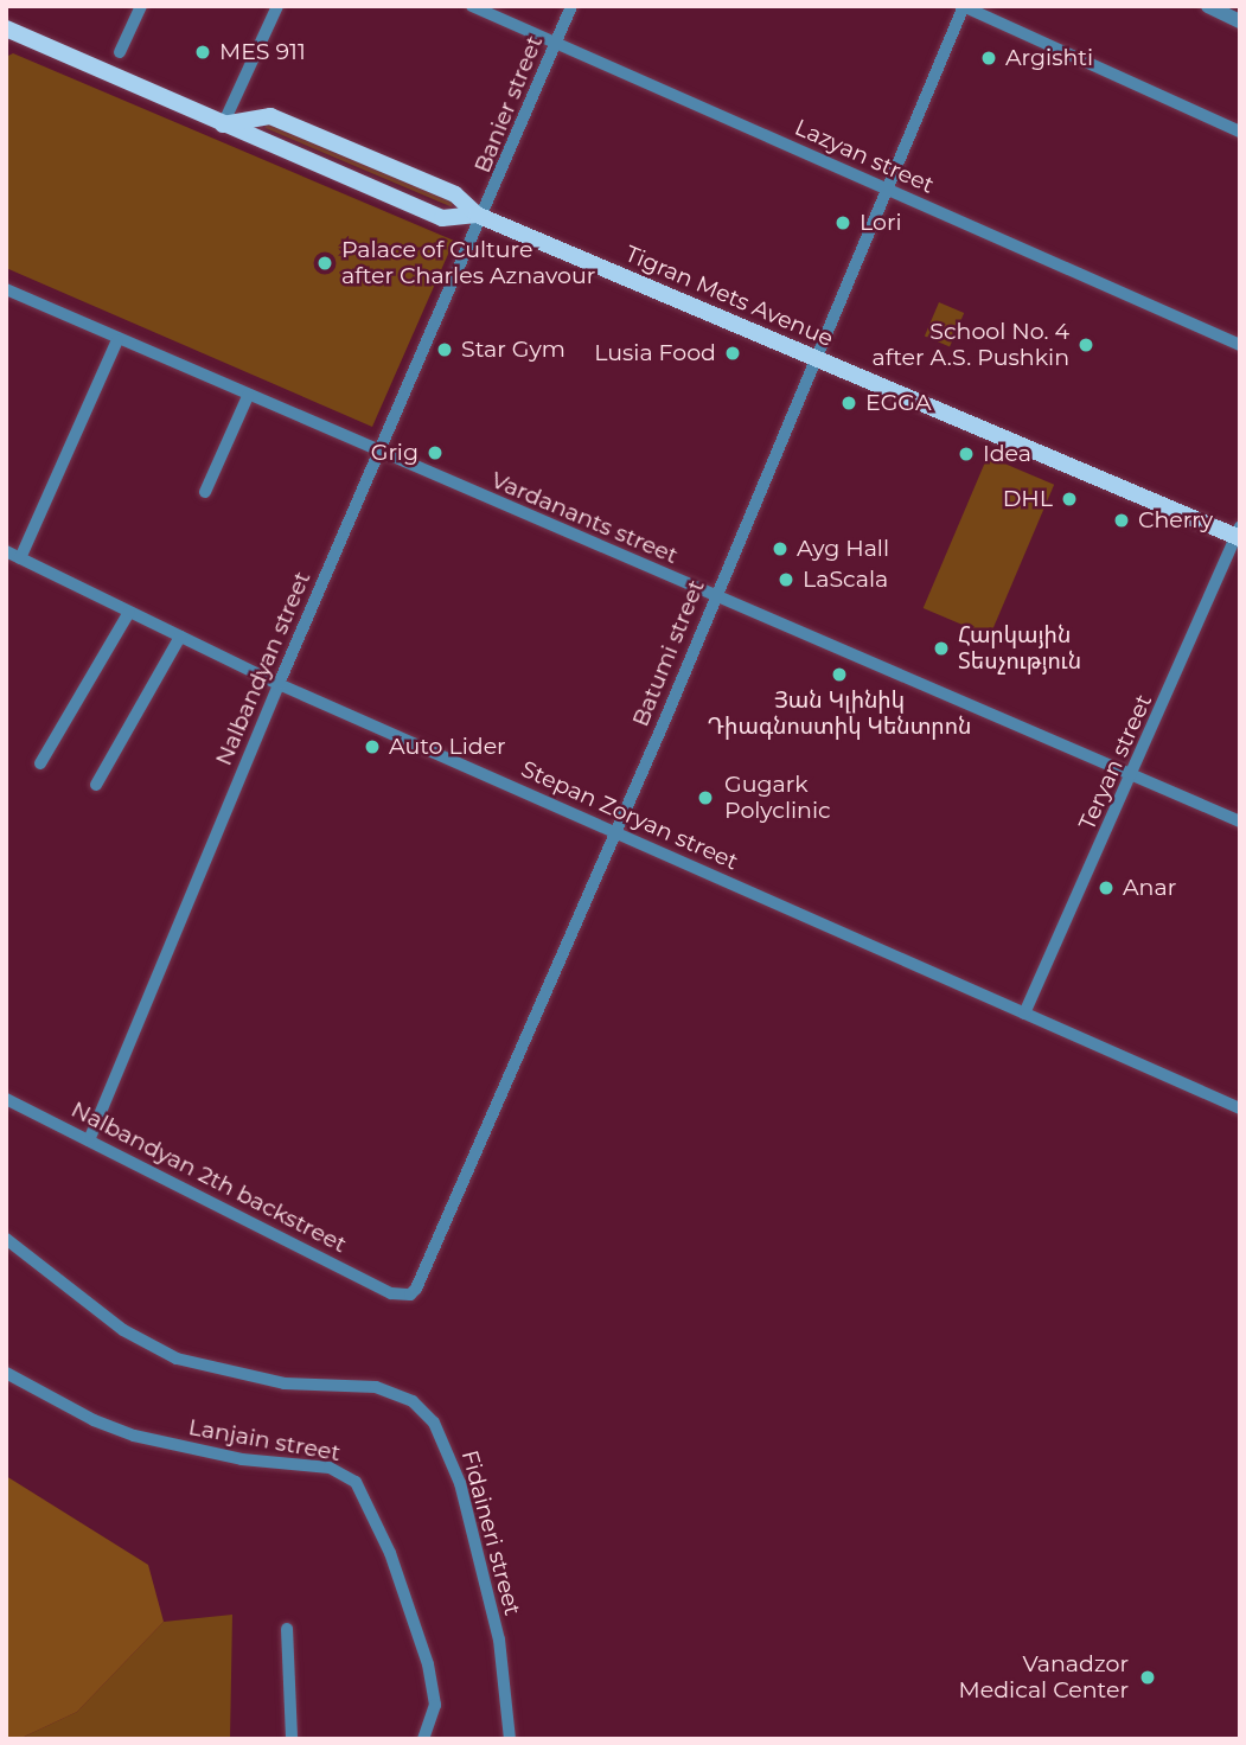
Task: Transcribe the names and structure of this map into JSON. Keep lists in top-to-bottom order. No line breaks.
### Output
{"streets":{"main road":["Tigran Mets Avenue"],"street":["Banier street","Lazyan street","Vardanants street","Batumi street","Nalbandyan street","Teryan street","Stepan Zoryan street","Nalbandyan 2th backstreet","Lanjain street","Fidaineri street"]},"crossings":[["Banier street","Lazyan street"],["Banier street","Tigran Mets Avenue"],["Banier street","Nalbandyan street"],["Lazyan street","Batumi street"],["Tigran Mets Avenue","Batumi street"],["Tigran Mets Avenue","Nalbandyan street"],["Tigran Mets Avenue","Teryan street"],["Vardanants street","Batumi street"],["Vardanants street","Nalbandyan street"],["Vardanants street","Teryan street"],["Batumi street","Stepan Zoryan street"],["Batumi street","Nalbandyan 2th backstreet"],["Nalbandyan street","Stepan Zoryan street"],["Nalbandyan street","Nalbandyan 2th backstreet"],["Teryan street","Stepan Zoryan street"]],"places":["MES 911","Argishti","Lori","Palace of Culture after Charles Aznavour","School No. 4 after A.S. Pushkin","Star Gym","Lusia Food","EGGA","Grig","Idea","DHL","Cherry","Ayg Hall","LaScala","Հարկային Տեսչություն","Յան Կլինիկ Դիագնոստիկ Կենտրոն","Auto Lider","Gugark Polyclinic","Anar","Vanadzor Medical Center"]}
